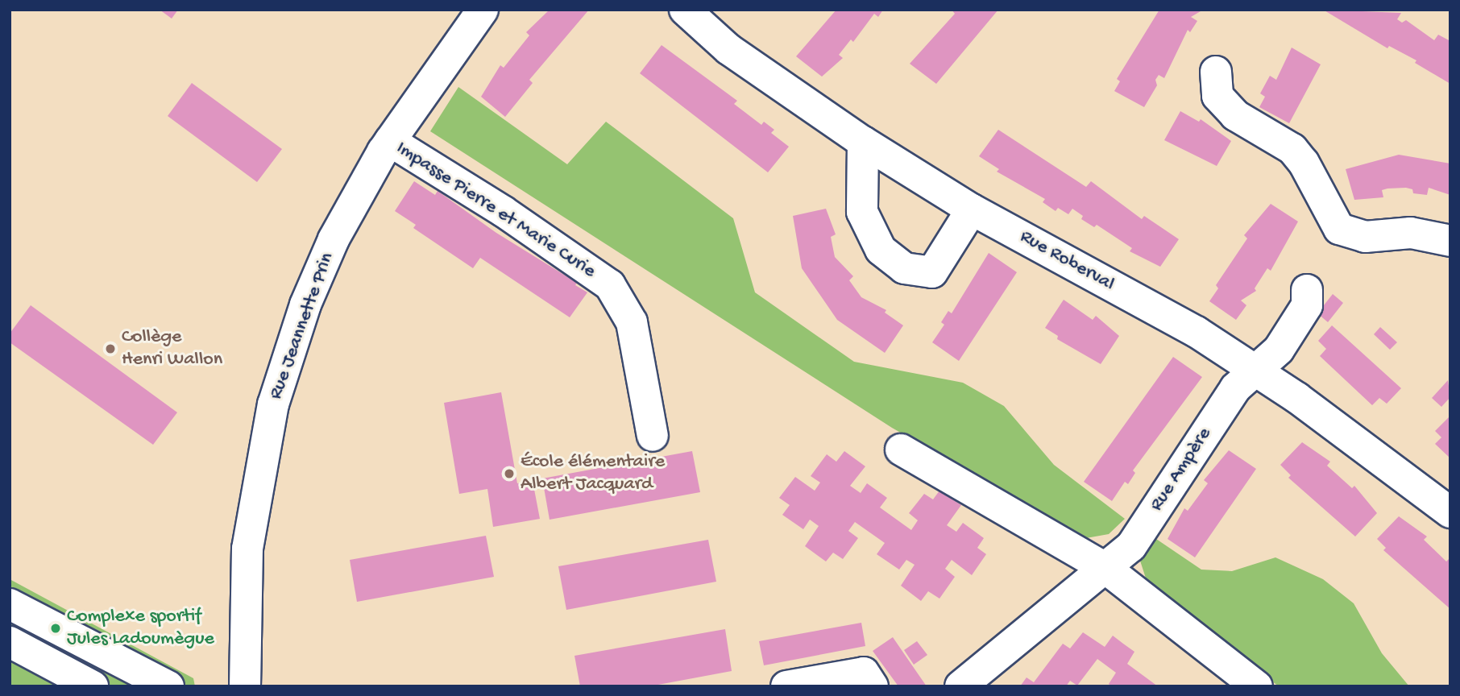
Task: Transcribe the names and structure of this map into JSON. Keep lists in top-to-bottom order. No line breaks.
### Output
{"streets":{"street":["Impasse Pierre et Marie Curie","Rue Roberval","Rue Jeannette Prin","Rue Ampère"]},"crossings":[["Impasse Pierre et Marie Curie","Rue Jeannette Prin"],["Rue Roberval","Rue Ampère"]],"places":["Collège Henri Wallon","École élémentaire Albert Jacquard","Complexe sportif Jules Ladoumègue"]}
